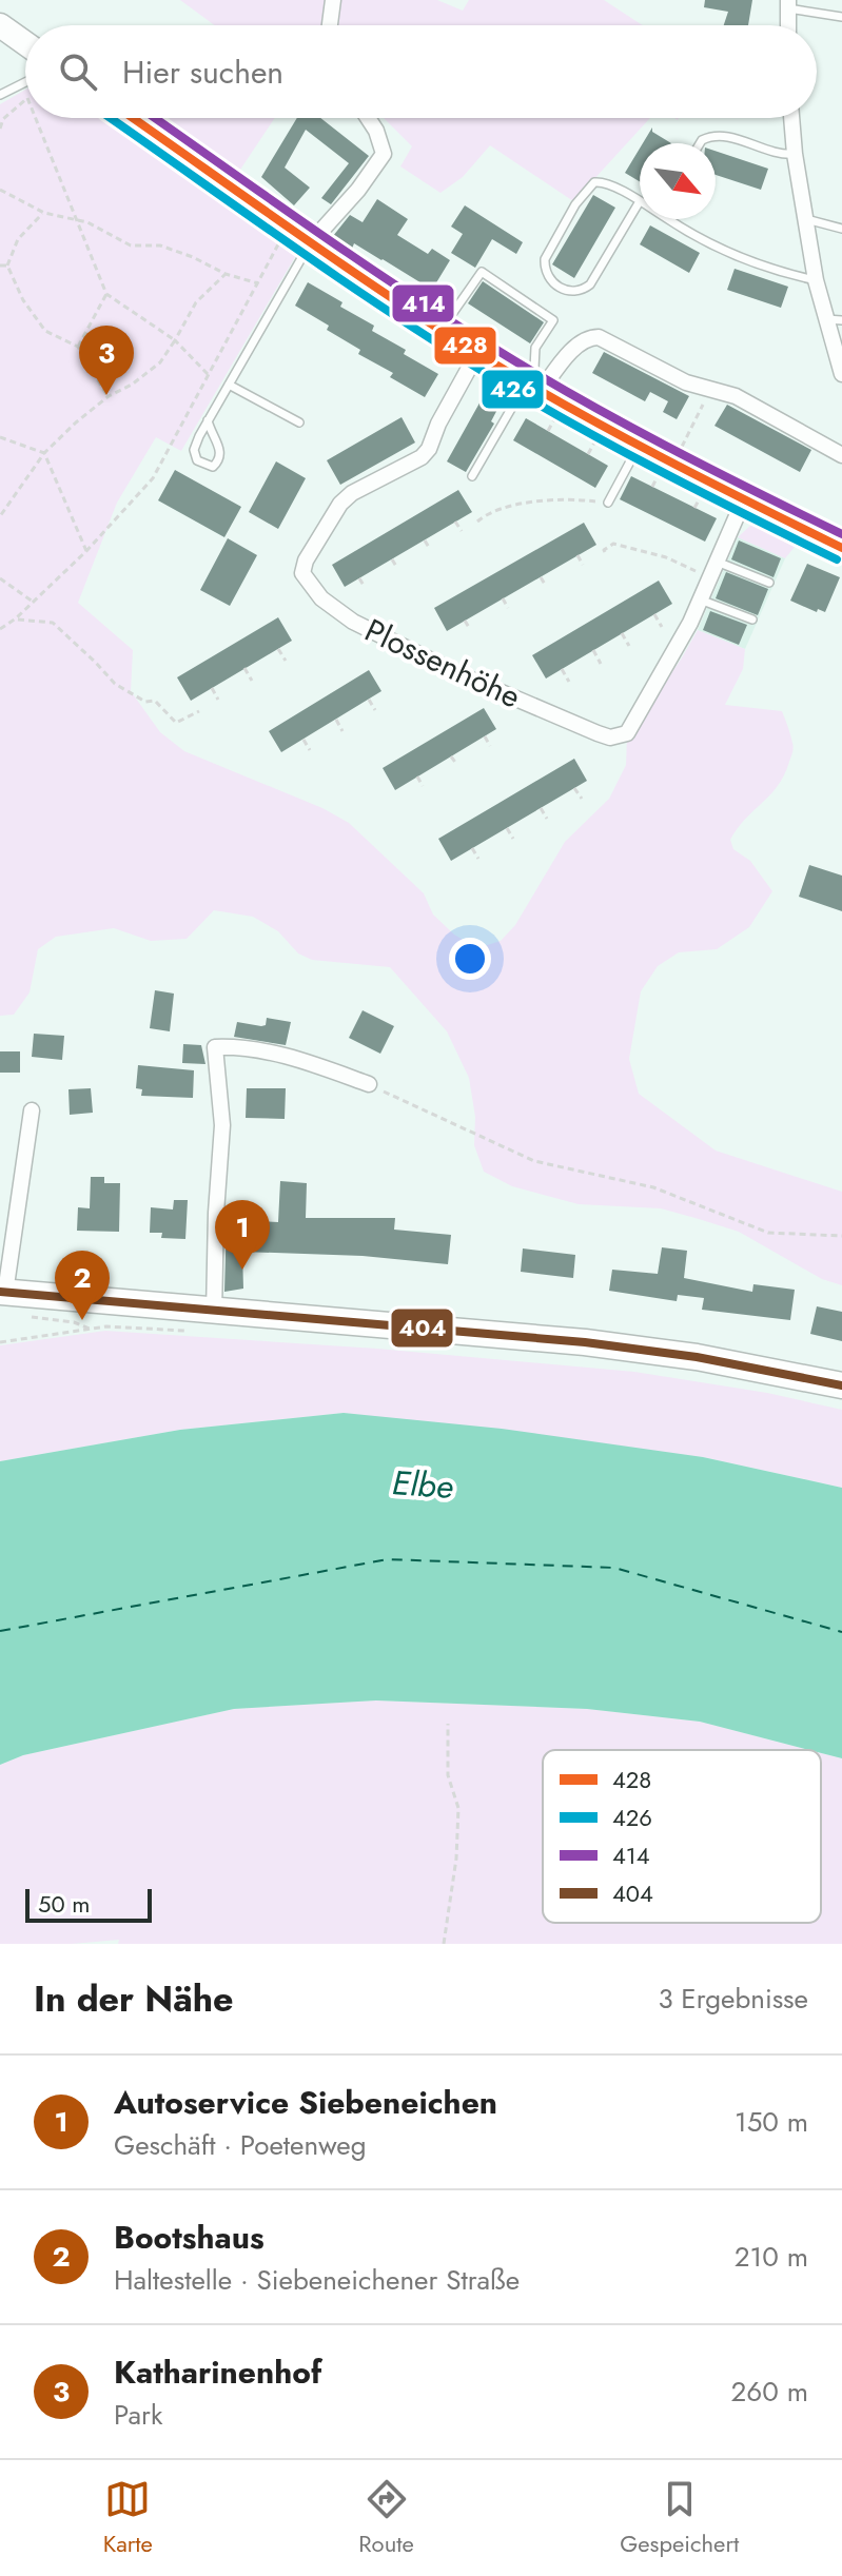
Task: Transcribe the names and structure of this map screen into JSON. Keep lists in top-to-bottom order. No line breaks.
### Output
{"streets":{"street":["Plossenhöhe"]},"water":["Elbe"],"lines":["transit line 428","transit line 426","transit line 414","transit line 404"],"legend":["428","426","414","404"],"scale_bar":"50 m","north":"bottom right","page":{"search":"Hier suchen","pins":["3","1","2"],"scale":"50 m","heading":["In der Nähe","3 Ergebnisse"],"list":[{"mark":"1","name":"Autoservice Siebeneichen","note":"Geschäft · Poetenweg","value":"150 m"},{"mark":"2","name":"Bootshaus","note":"Haltestelle · Siebeneichener Straße","value":"210 m"},{"mark":"3","name":"Katharinenhof","note":"Park","value":"260 m"}],"nav":["Karte","Route","Gespeichert"]}}
